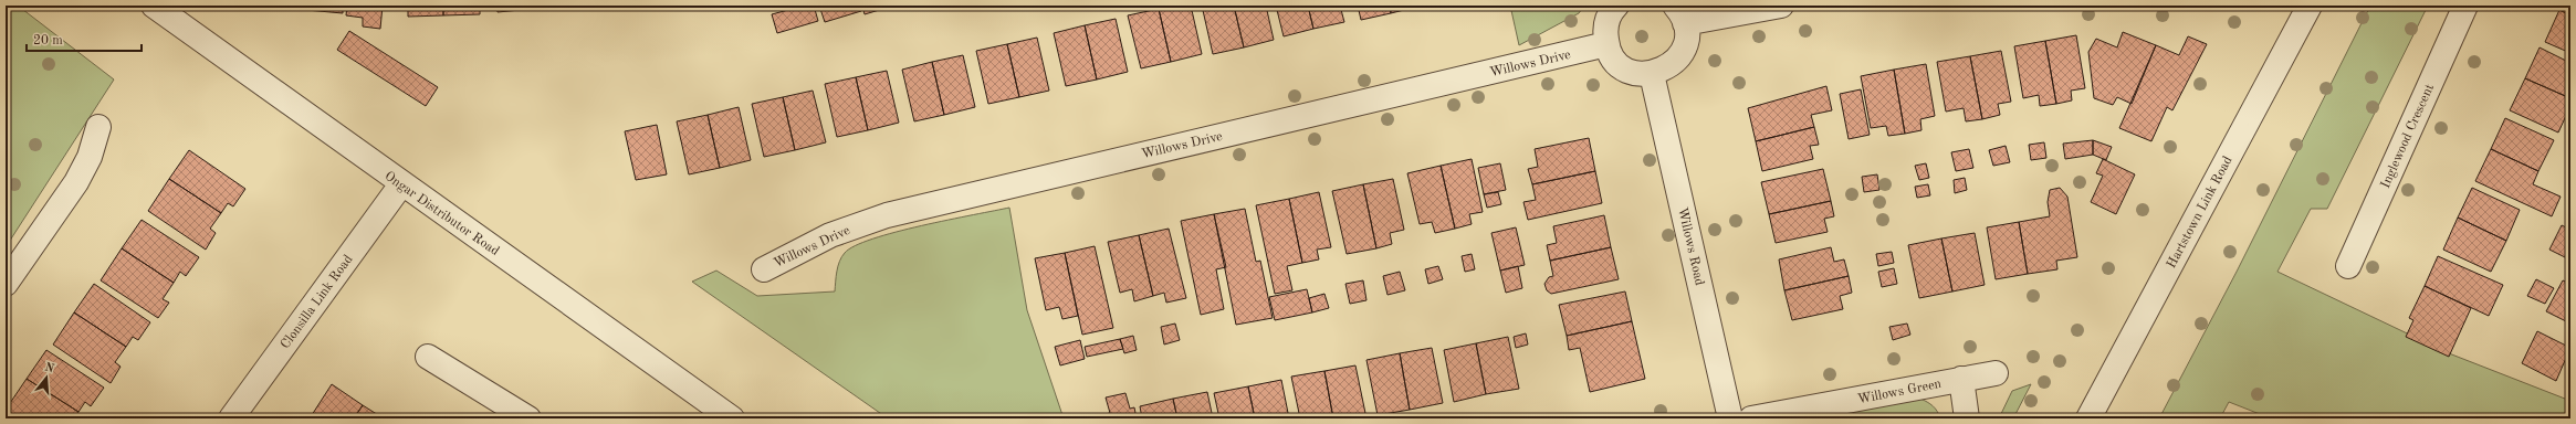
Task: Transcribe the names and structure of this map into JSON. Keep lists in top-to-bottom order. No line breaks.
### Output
{"streets":{"street":["Willows Drive","Inglewood Crescent","Hartstown Link Road","Ongar Distributor Road","Willows Road","Clonsilla Link Road","Willows Green"]},"crossings":[["Ongar Distributor Road","Clonsilla Link Road"]],"scale_bar":"20 m","north":"top"}
